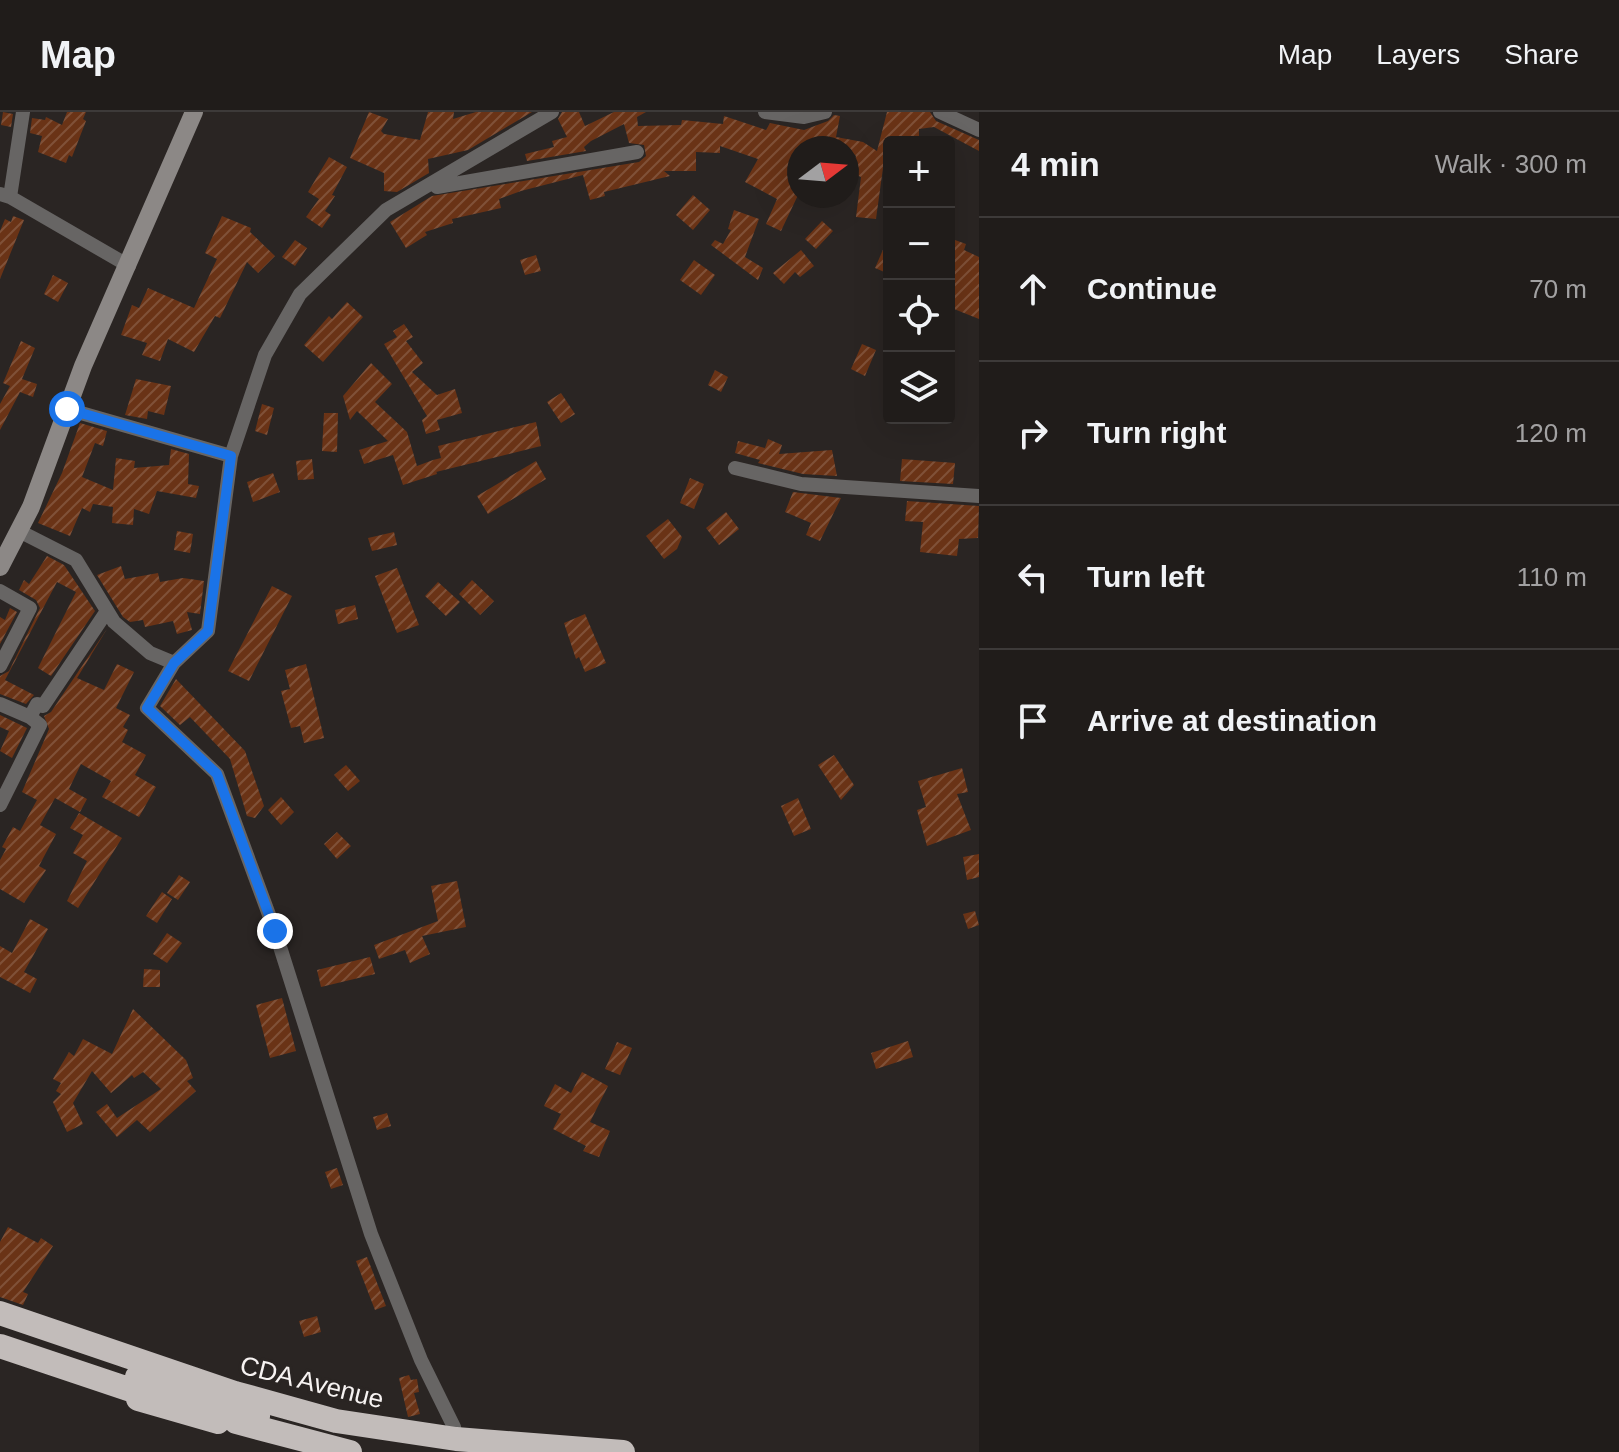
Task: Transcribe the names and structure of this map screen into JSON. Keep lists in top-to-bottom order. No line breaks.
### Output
{"streets":{"highway":["CDA Avenue"]},"north":"right","page":{"header":"Map","nav":["Map","Layers","Share"],"heading":["4 min","Walk · 300 m"],"map_buttons":["+","−"],"list":[["Continue","70 m"],["Turn right","120 m"],["Turn left","110 m"],"Arrive at destination"]}}
